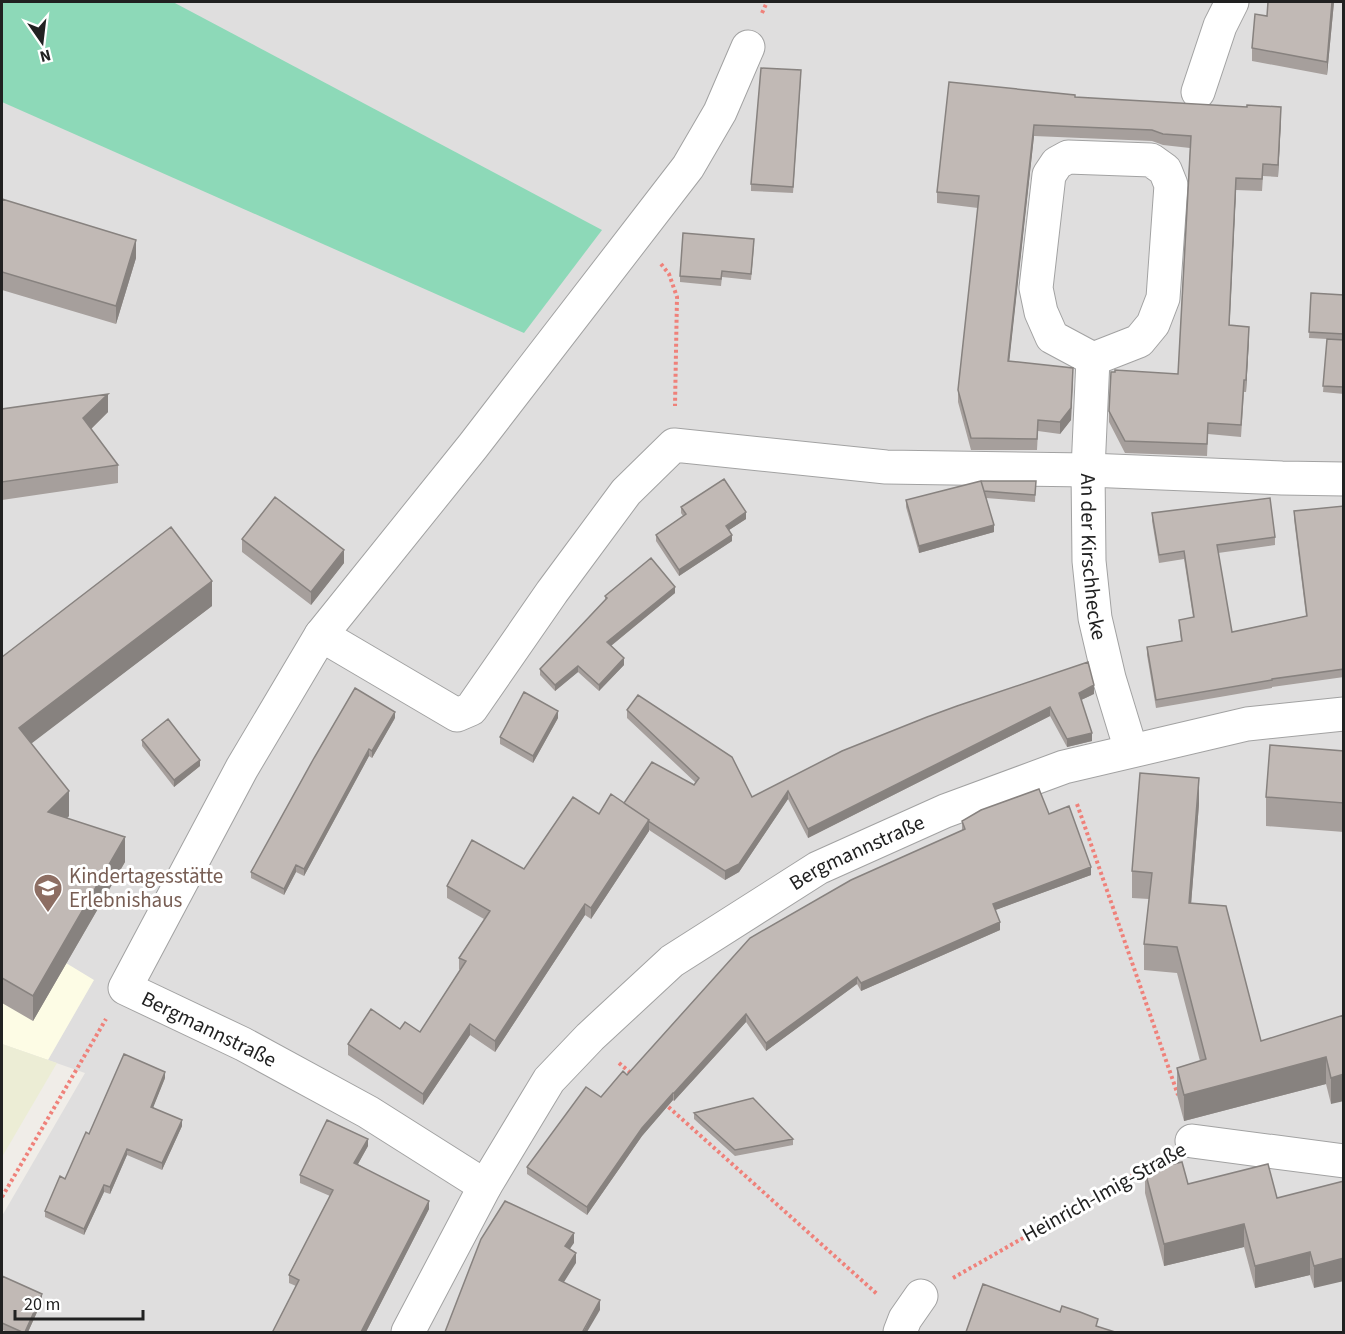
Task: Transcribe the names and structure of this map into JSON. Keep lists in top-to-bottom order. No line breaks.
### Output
{"streets":{"street":["An der Kirschhecke","Bergmannstraße","Heinrich-Imig-Straße"]},"crossings":[["An der Kirschhecke","Bergmannstraße"]],"places":{"school or university":["Kindertagesstätte Erlebnishaus"]},"scale_bar":"20 m","north":"bottom"}
